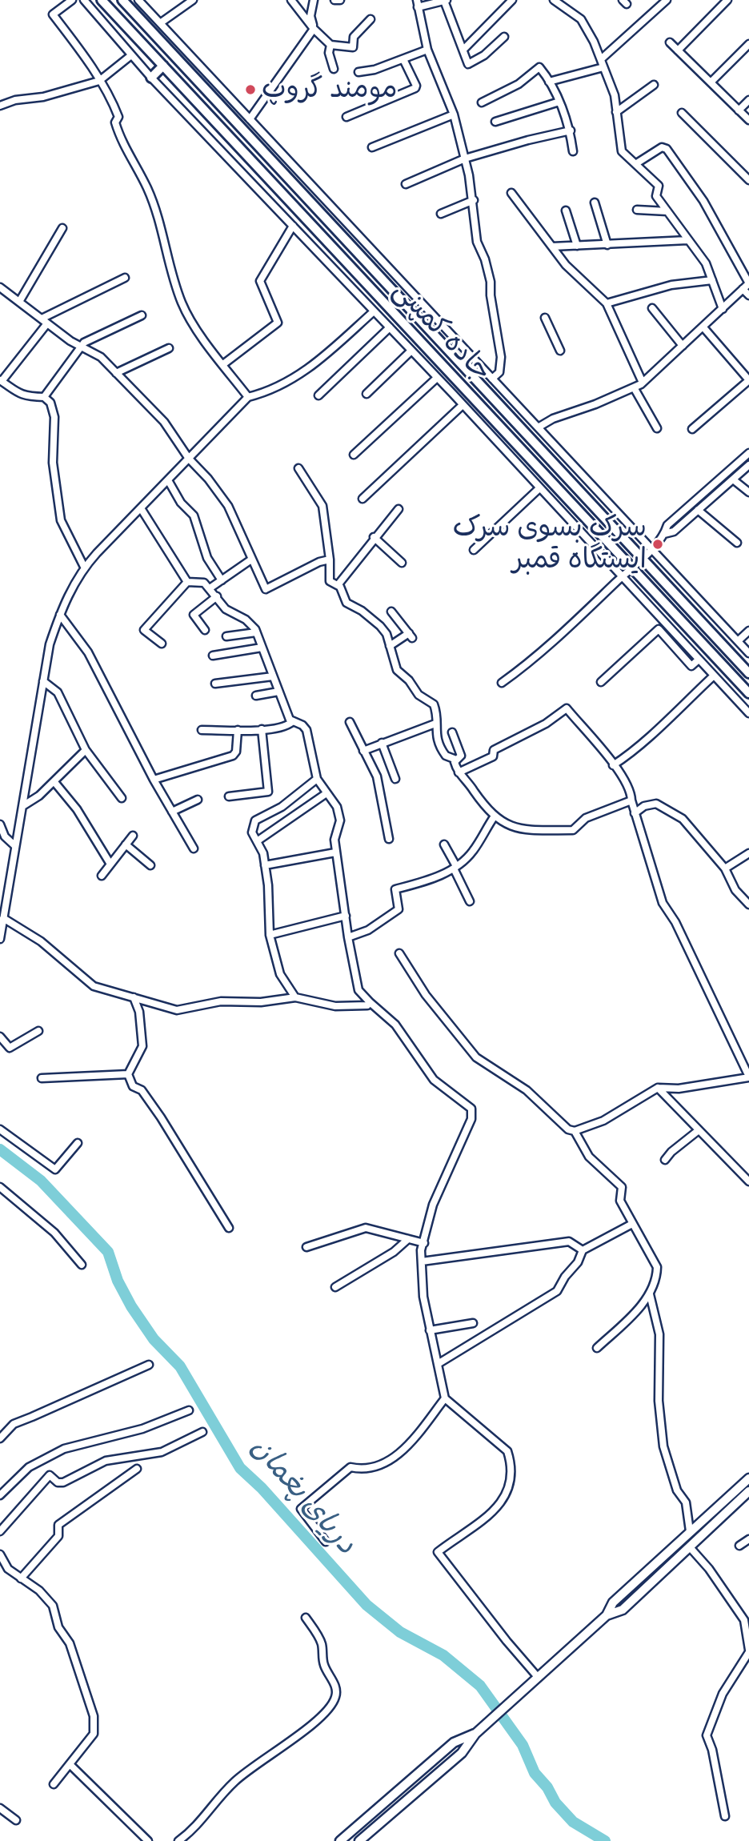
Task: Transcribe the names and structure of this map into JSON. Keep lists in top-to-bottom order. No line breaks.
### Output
{"streets":{"highway":["جاده کمپنی"]},"water":["دریای پغمان"],"places":["مومند گروپ","سرک بسوی سرک ایستگاه قمبر"]}
